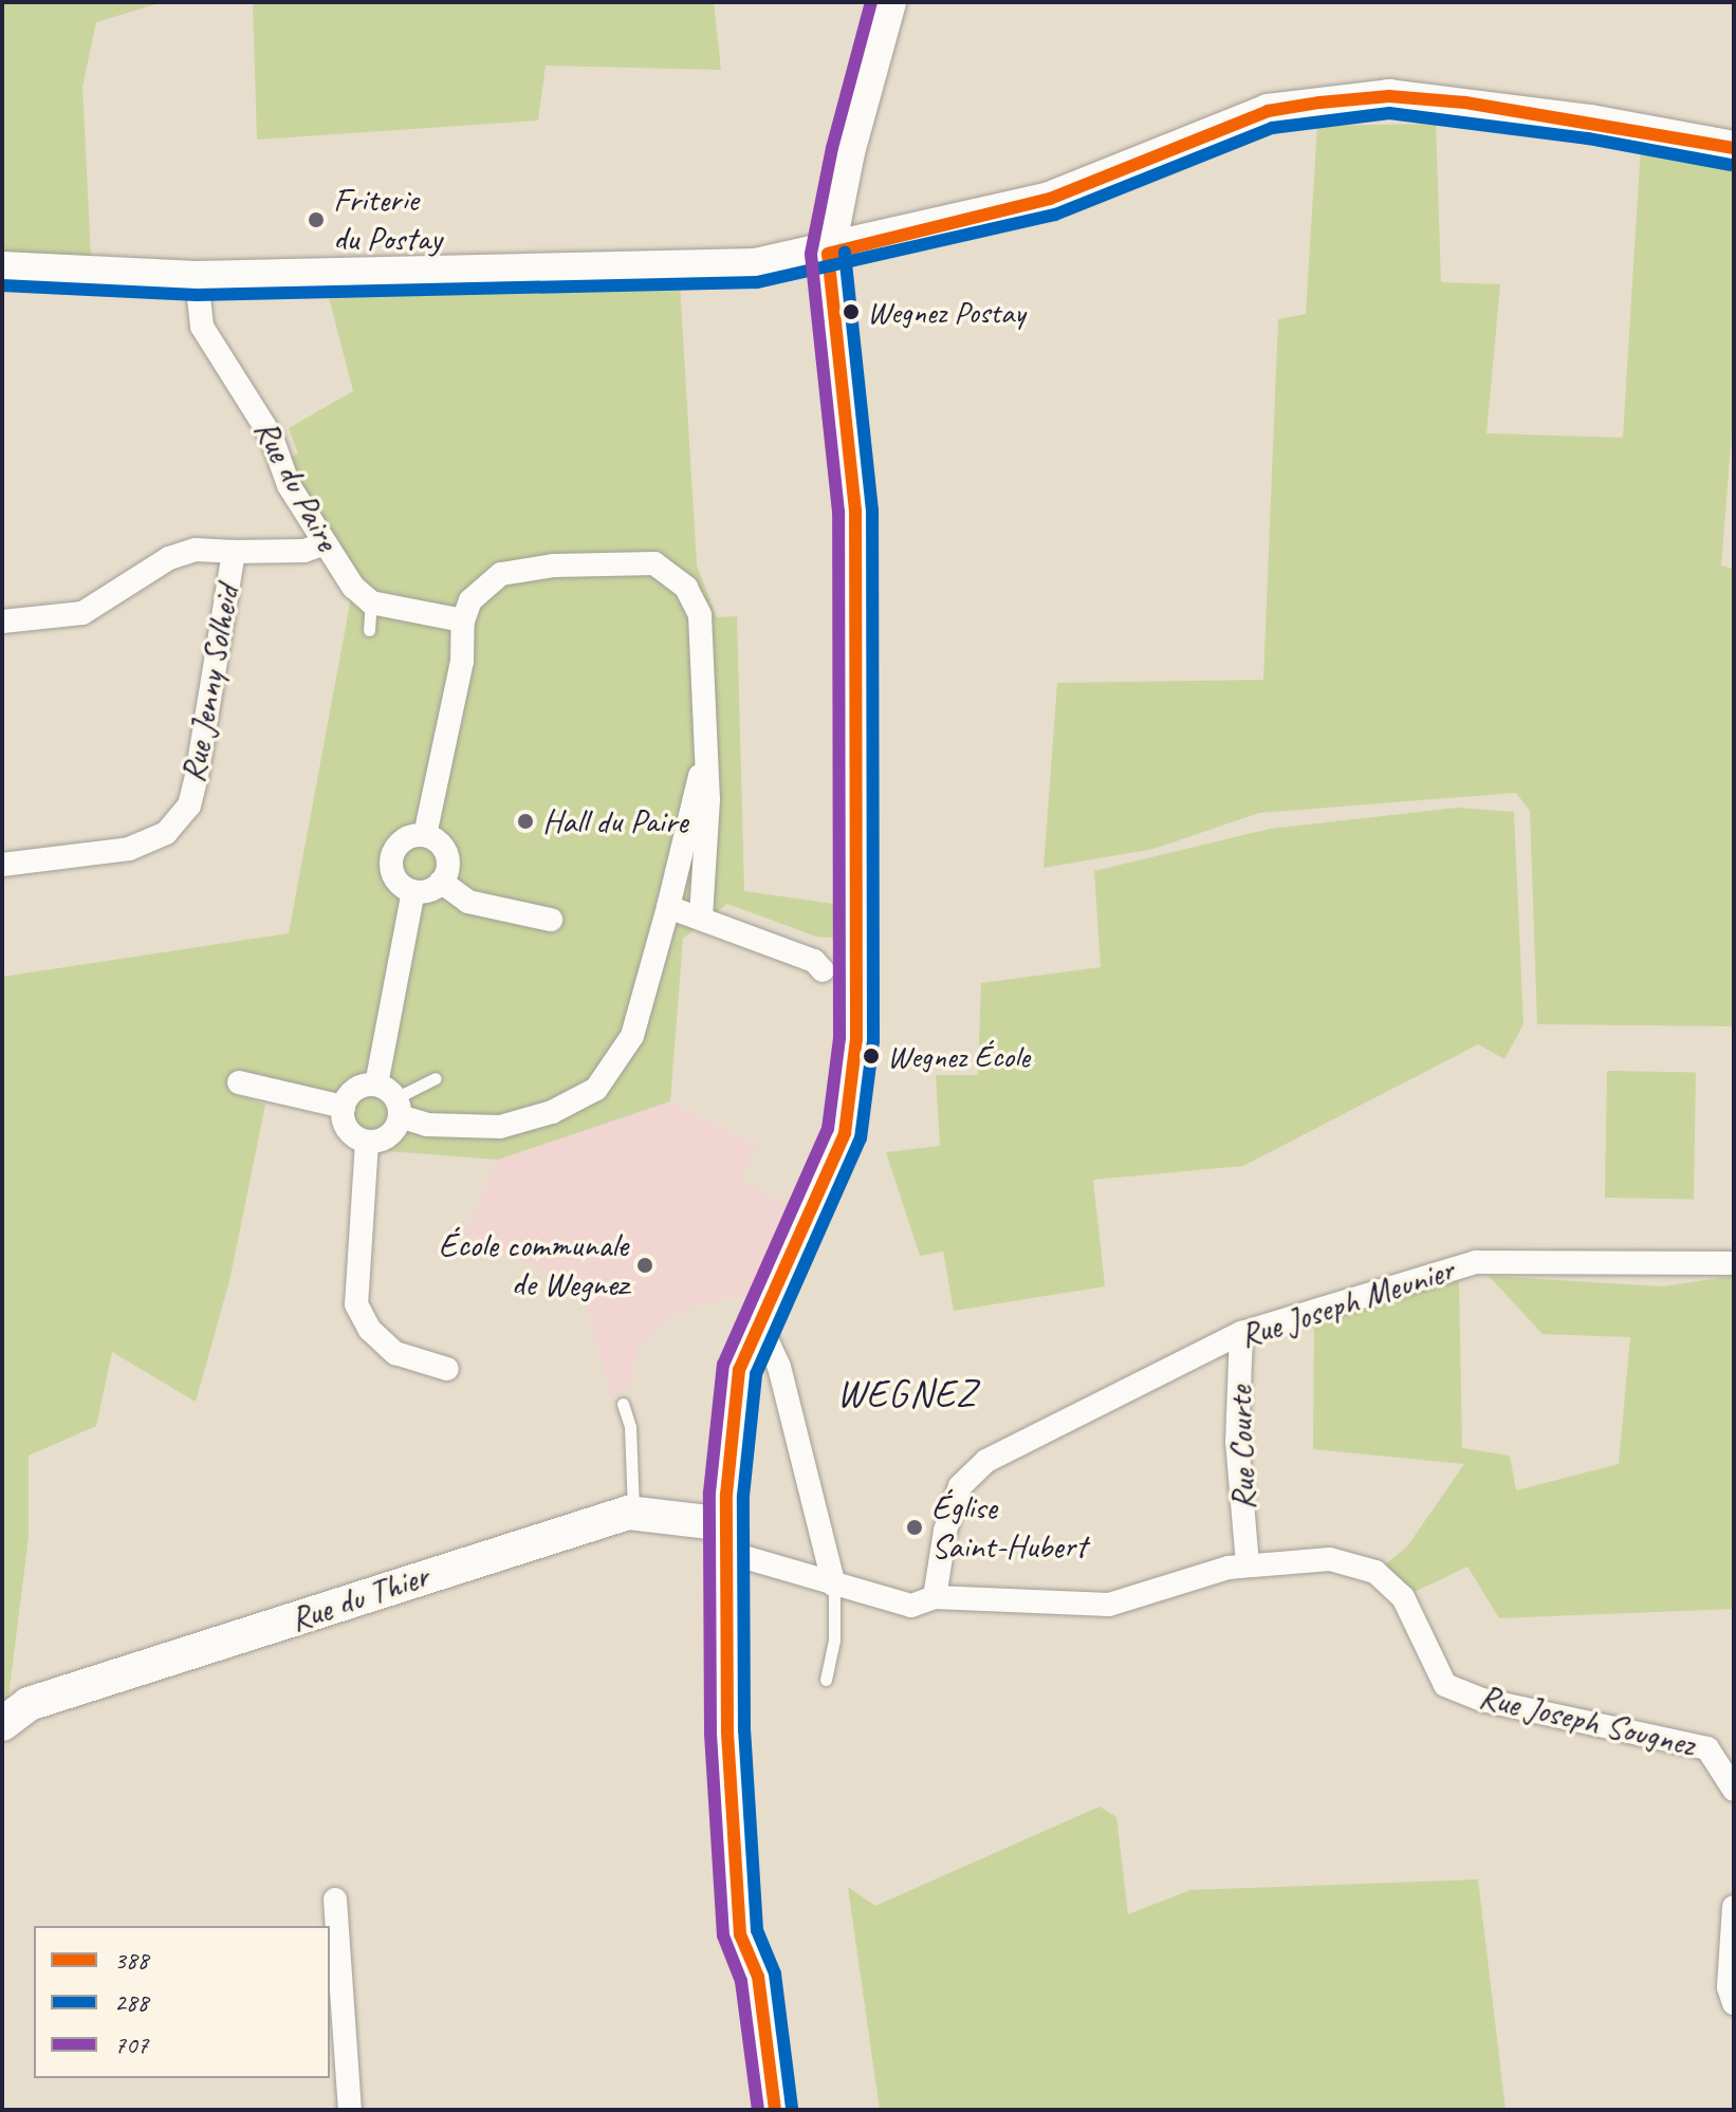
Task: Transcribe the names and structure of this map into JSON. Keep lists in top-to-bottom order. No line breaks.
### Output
{"streets":{"street":["Rue du Paire","Rue Jenny Solheid","Rue Joseph Meunier","Rue Courte","Rue du Thier","Rue Joseph Sougnez"]},"crossings":[["Rue du Paire","Rue Jenny Solheid"],["Rue Joseph Meunier","Rue Courte"],["Rue Joseph Meunier","Rue Joseph Sougnez"],["Rue Courte","Rue Joseph Sougnez"],["Rue du Thier","Rue Joseph Sougnez"]],"districts":["WEGNEZ"],"places":["Friterie du Postay","Wegnez Postay","Hall du Paire","Wegnez École","École communale de Wegnez","Église Saint-Hubert"],"lines":["transit line 707","transit line 388","transit line 288"],"legend":["388","288","707"]}
